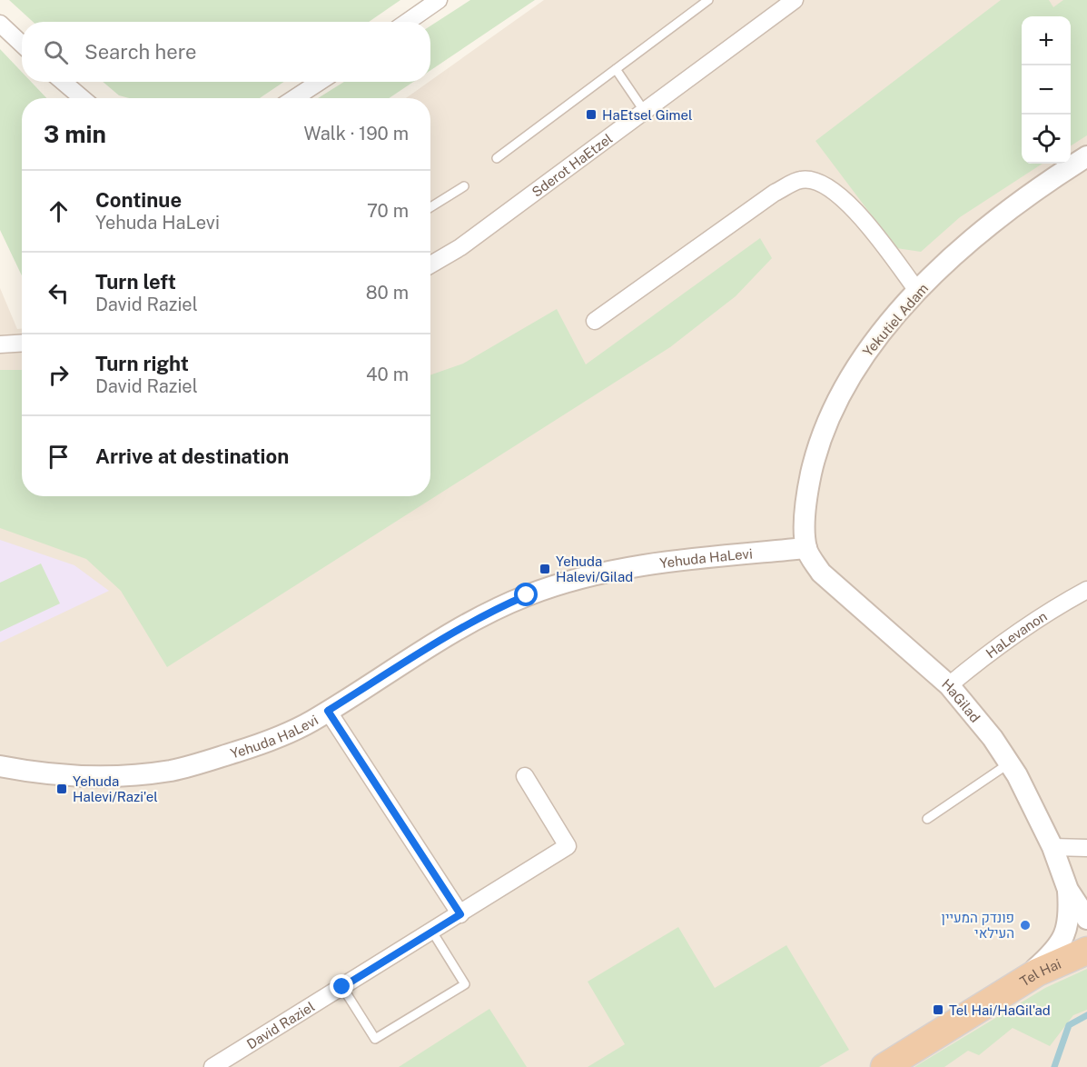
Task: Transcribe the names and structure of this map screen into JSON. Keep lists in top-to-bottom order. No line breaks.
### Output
{"streets":{"highway":["Tel Hai"],"street":["Sderot HaEtzel","Yekutiel Adam","Yehuda HaLevi","HaLevanon","HaGilad","David Raziel"]},"crossings":[["Yekutiel Adam","Yehuda HaLevi"],["Yekutiel Adam","HaGilad"],["Yehuda HaLevi","HaGilad"],["HaLevanon","HaGilad"]],"places":{"transit":["HaEtsel Gimel","Yehuda Halevi/Gilad","Yehuda Halevi/Razi'el","Tel Hai/HaGil'ad"],"other":["פונדק המעיין העילאי"]},"page":{"map_buttons":["+","−"],"search":"Search here","heading":["3 min","Walk · 190 m"],"list":[["Continue","Yehuda HaLevi","70 m"],["Turn left","David Raziel","80 m"],["Turn right","David Raziel","40 m"],"Arrive at destination"]}}
